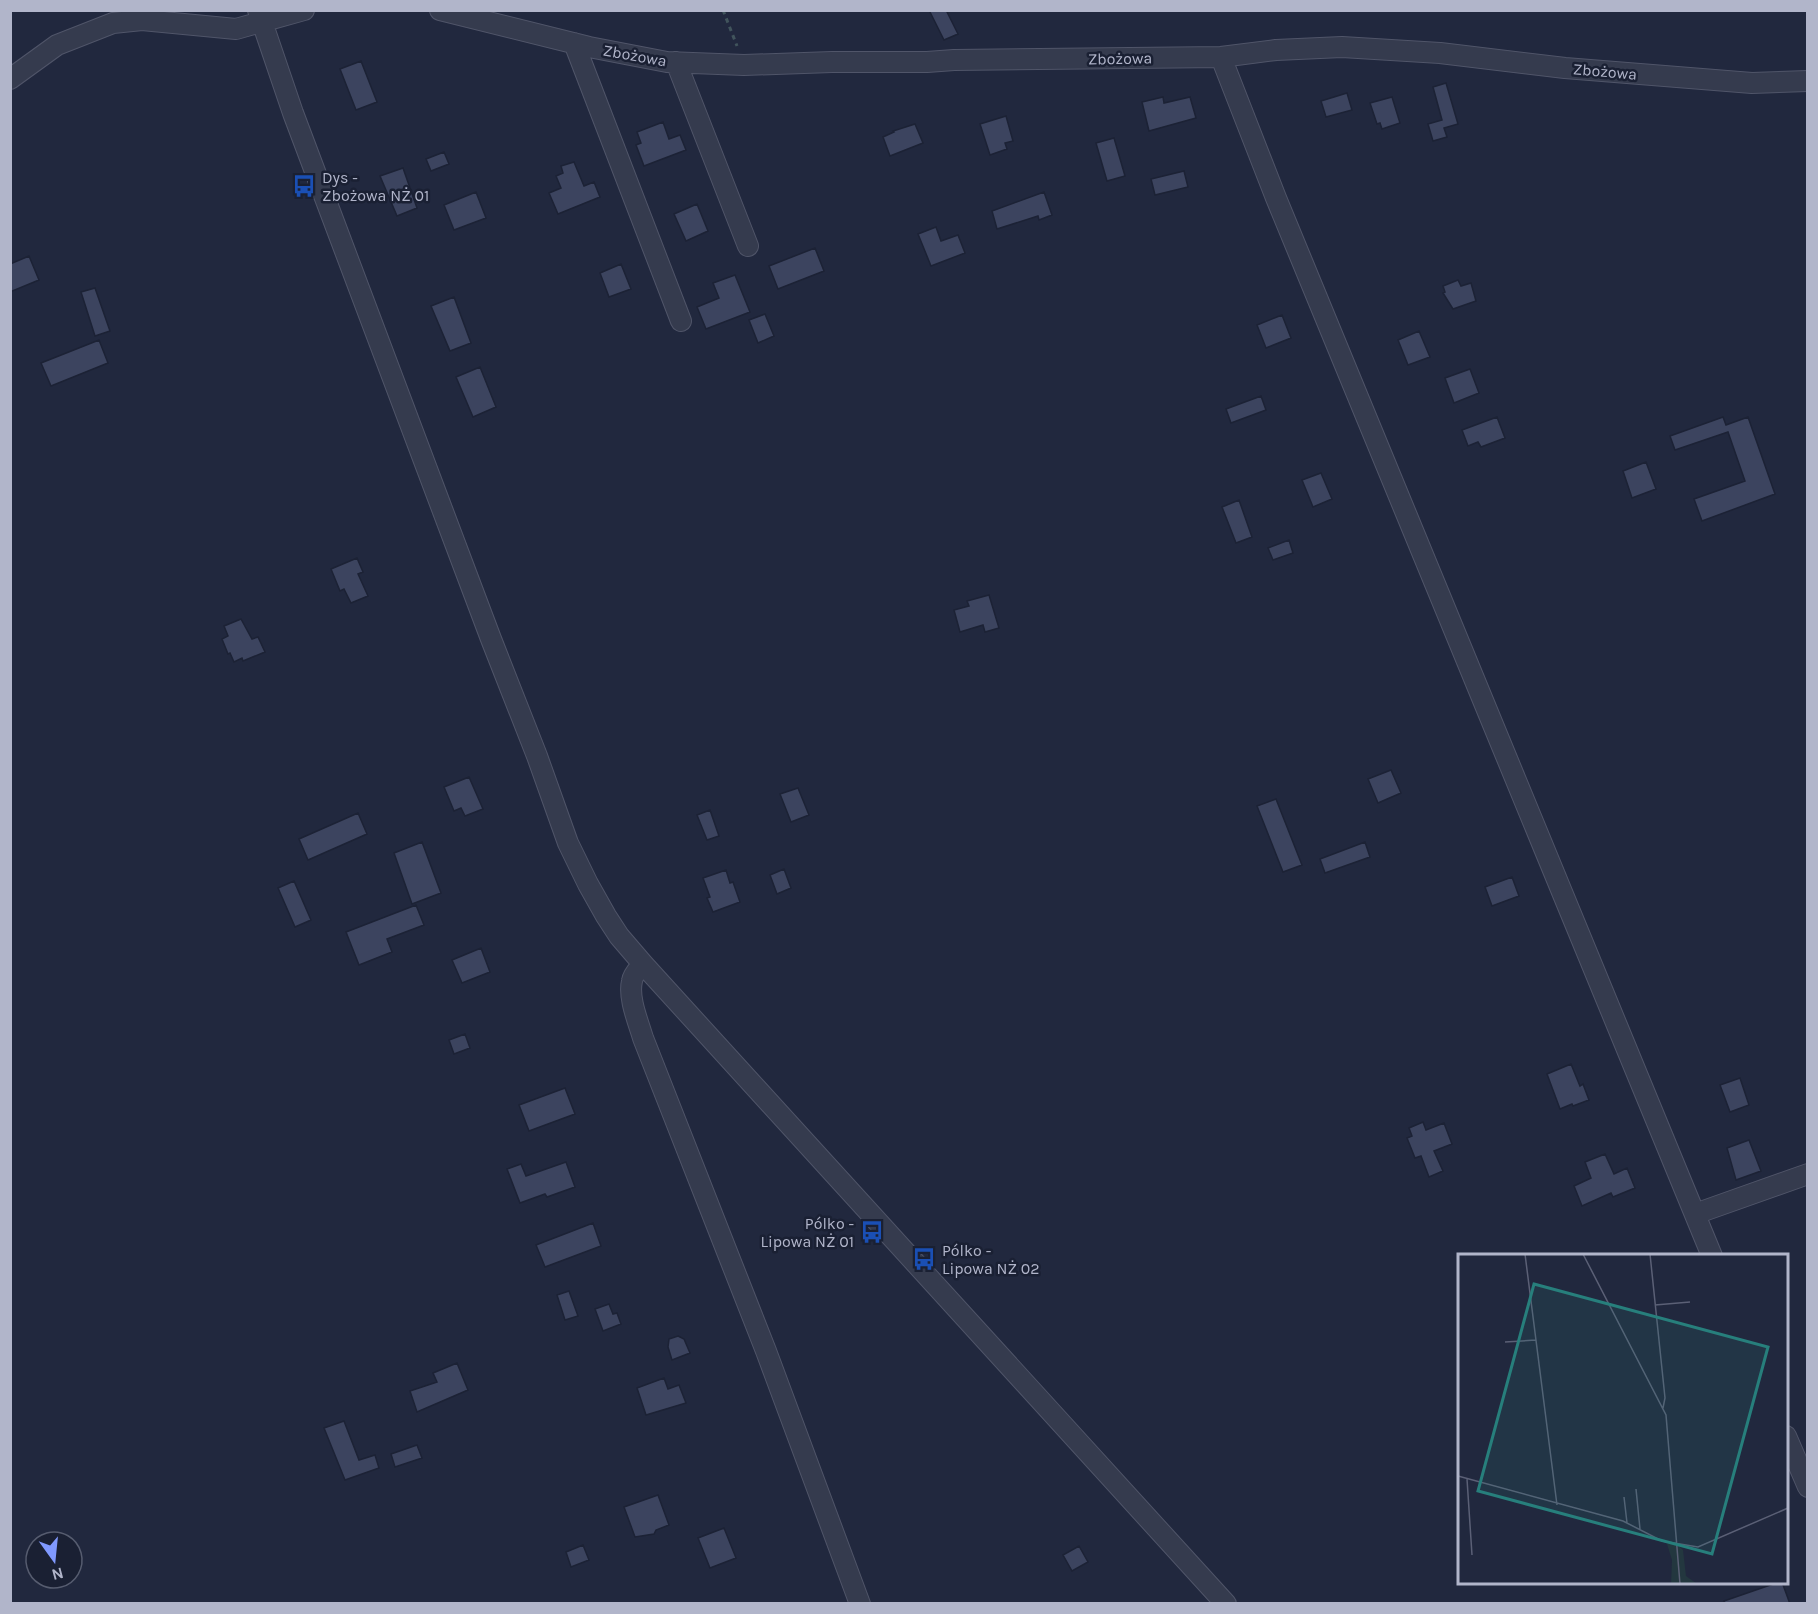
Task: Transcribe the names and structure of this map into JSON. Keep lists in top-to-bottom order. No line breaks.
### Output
{"streets":{"street":["Zbożowa"]},"places":{"bus stop":["Dys - Zbożowa NŻ 01","Pólko - Lipowa NŻ 01","Pólko - Lipowa NŻ 02"]},"north":"bottom"}
